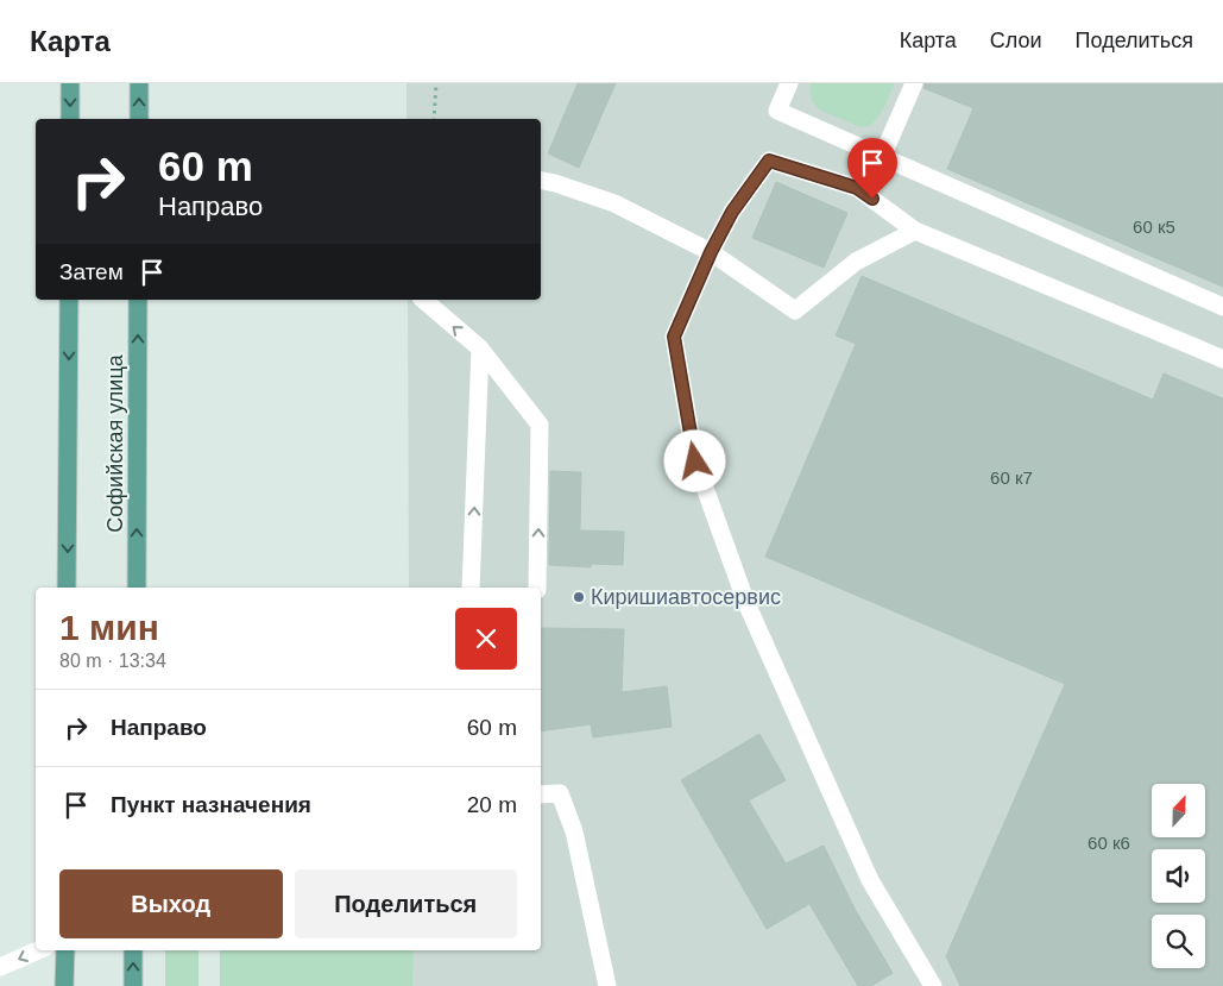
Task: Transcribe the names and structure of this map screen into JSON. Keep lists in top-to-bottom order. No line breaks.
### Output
{"streets":{"main road":["Софийская улица"]},"places":["Киришиавтосервис"],"house_numbers":["60 к5","60 к7","60 к6"],"north":"top","page":{"header":"Карта","nav":["Карта","Слои","Поделиться"],"turn":["60 m","Направо"],"then":"Затем","heading":["1 мин","80 m · 13:34"],"list":[{"name":"Направо","value":"60 m"},{"name":"Пункт назначения","value":"20 m"}],"buttons":["Выход","Поделиться"]}}
